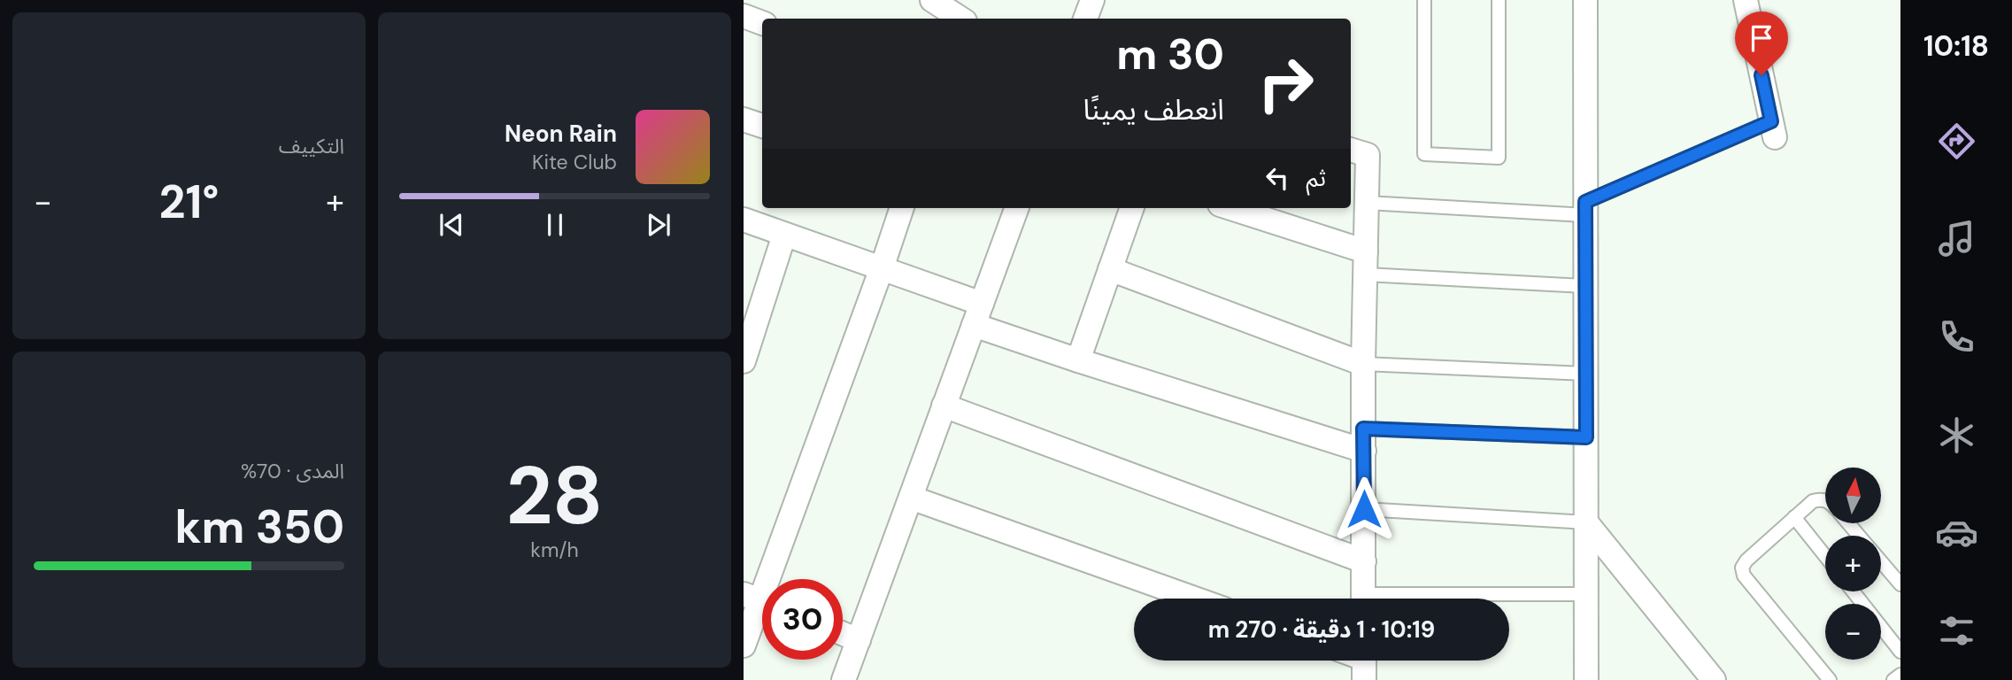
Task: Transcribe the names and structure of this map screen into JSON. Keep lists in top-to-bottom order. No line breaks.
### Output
{"north":"top","page":{"tabs":"10:18","tile":["التكييف",["28","km/h"],["المدى · 70%","350 km"]],"turn":["30 m","انعطف يمينًا"],"song":["Neon Rain","Kite Club"],"then":"ثم","heat":["−","21°","+"],"map_buttons":["+","−"],"limit":"30","trip":"10:19 · 1 دقيقة · 270 m"}}
